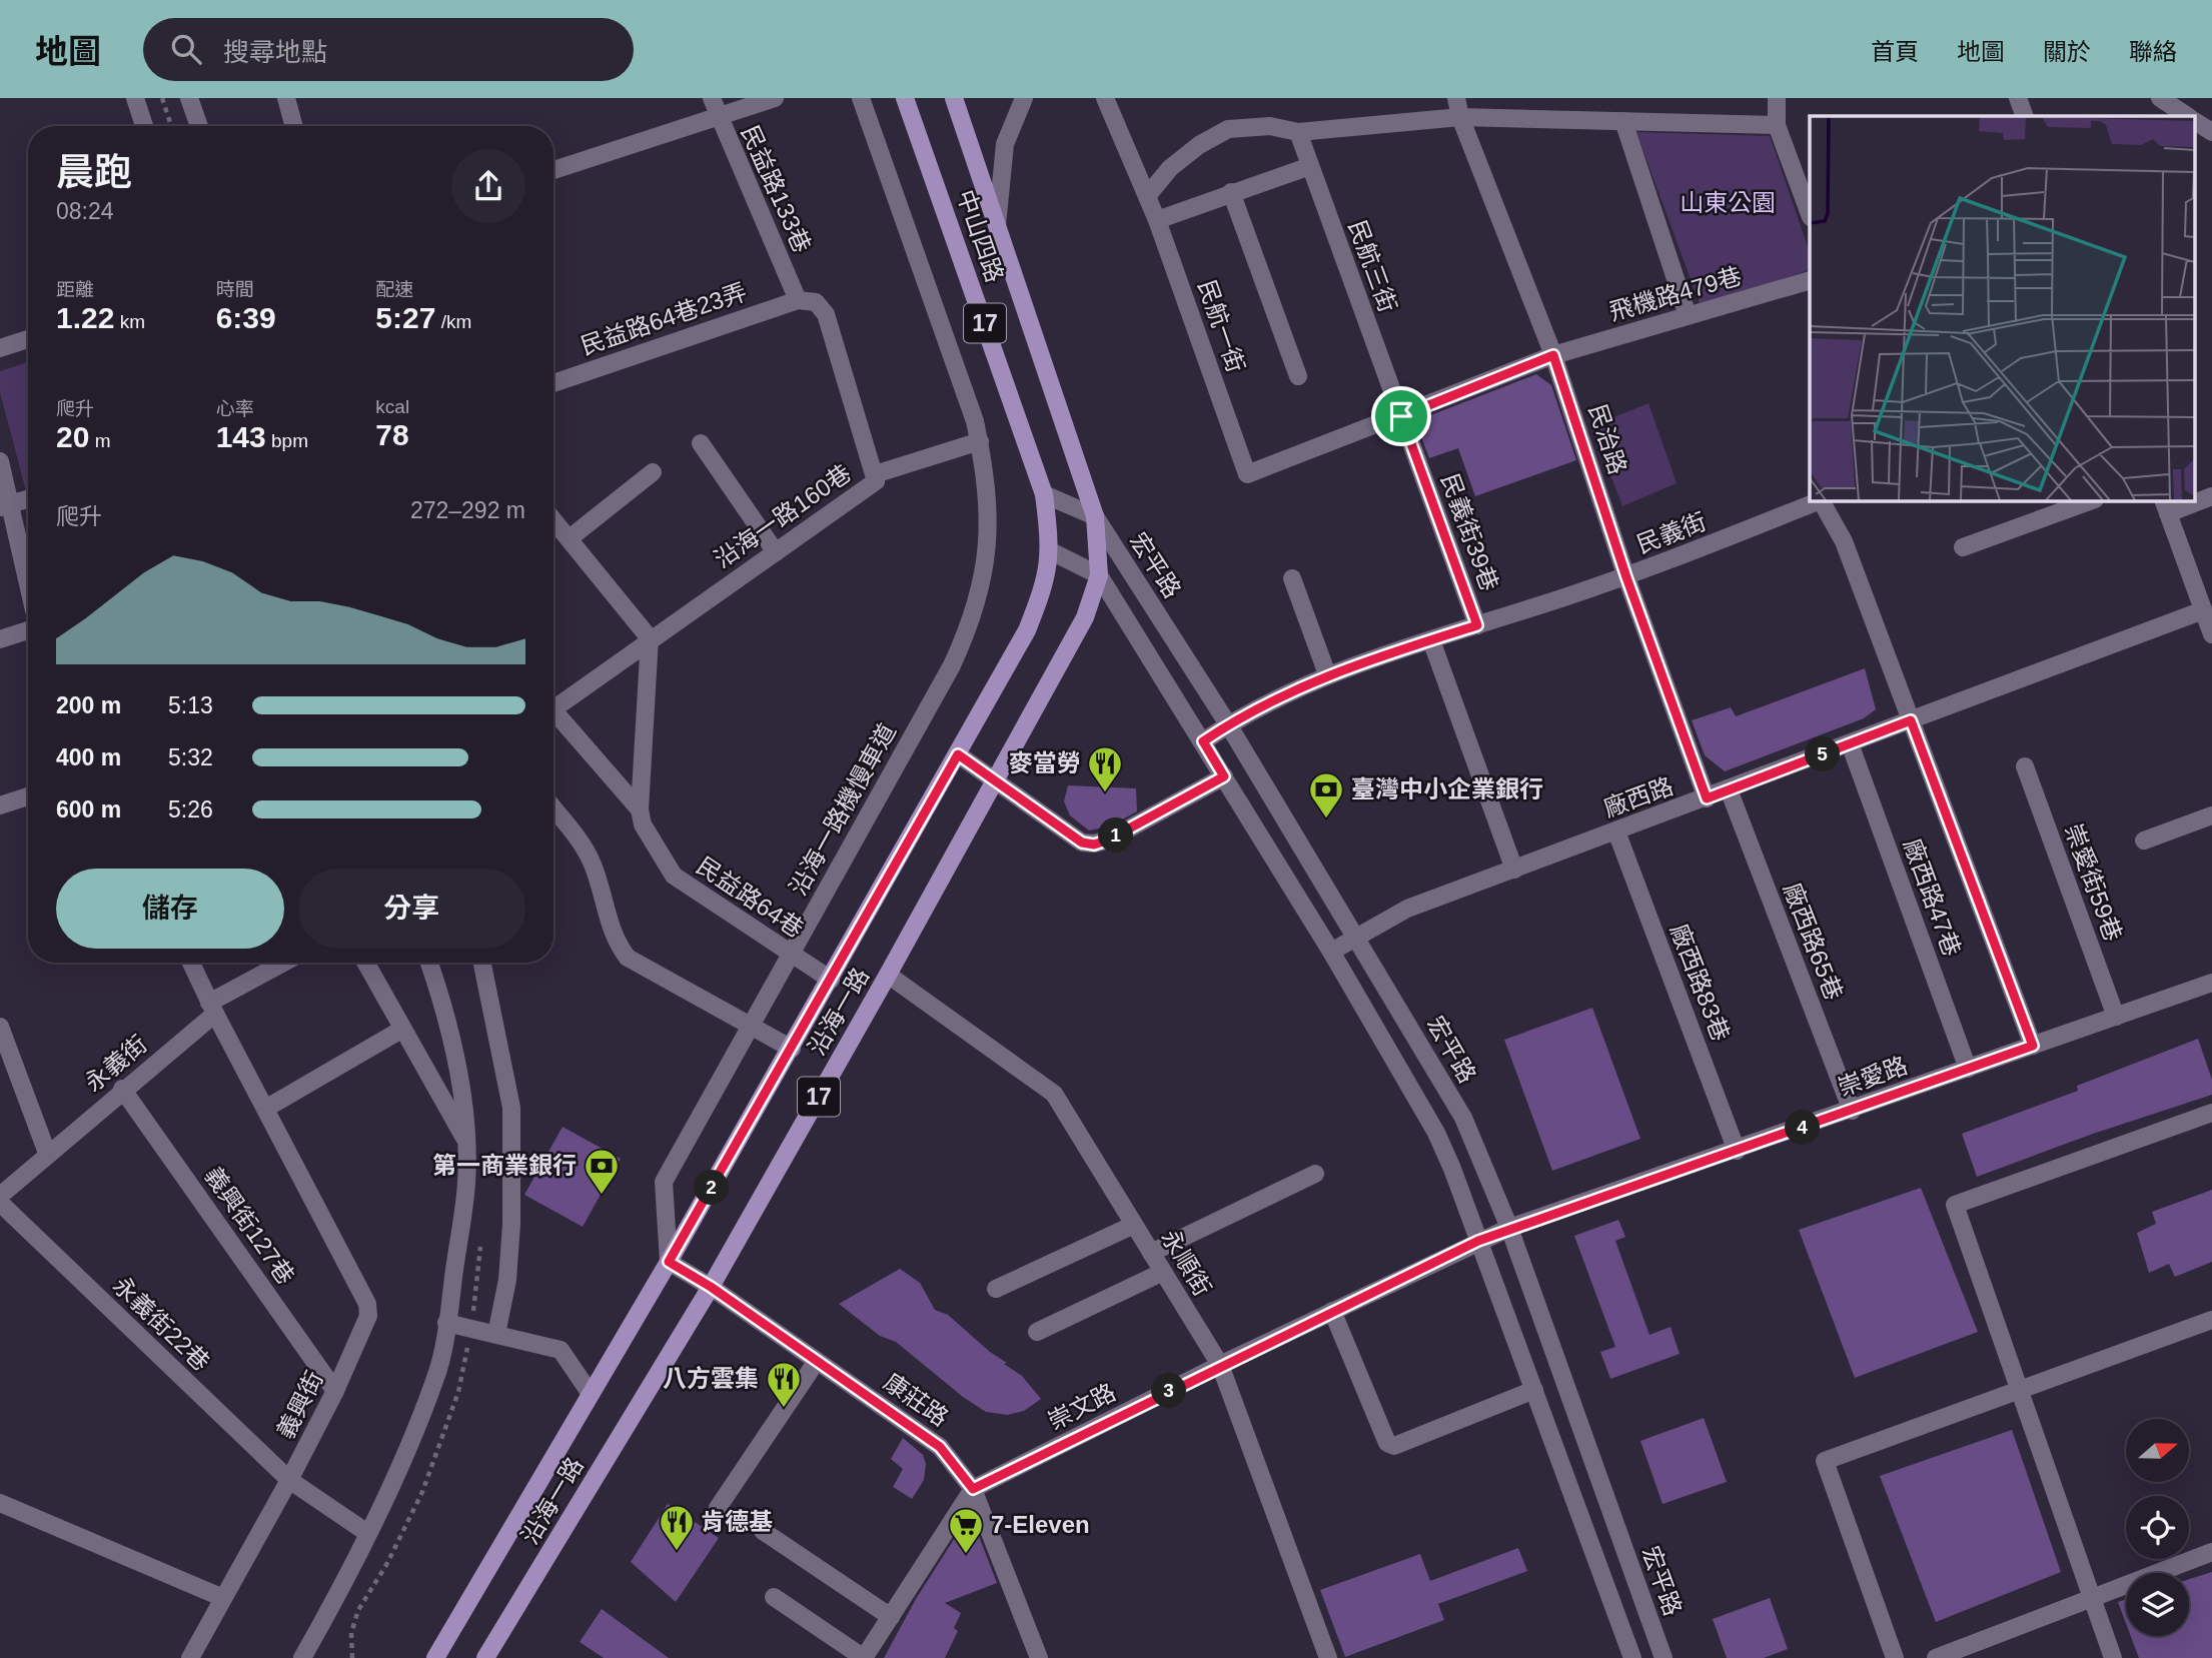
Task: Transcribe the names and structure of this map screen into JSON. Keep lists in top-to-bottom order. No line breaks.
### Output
{"streets":{"main road":["中山四路","17","沿海一路"],"street":["民益路133巷","民航三街","飛機路479巷","民益路64巷23弄","民航一街","民治路","沿海一路160巷","民義街39巷","民義街","宏平路","廠西路","沿海一路機慢車道","崇愛街59巷","民益路64巷","廠西路47巷","廠西路65巷","廠西路83巷","永義街","崇愛路","義興街127巷","永順街","永義街22巷","康莊路","義興街","崇文路"]},"crossings":[["民益路133巷","民益路64巷23弄"],["民益路133巷","沿海一路160巷"],["中山四路","宏平路"],["中山四路","沿海一路"],["民航三街","飛機路479巷"],["民航三街","民義街39巷"],["飛機路479巷","民航一街"],["飛機路479巷","民治路"],["飛機路479巷","民義街39巷"],["民益路64巷23弄","沿海一路160巷"],["民治路","民義街"],["民治路","廠西路"],["沿海一路160巷","民益路64巷"],["民義街39巷","民義街"],["民義街","宏平路"],["民義街","廠西路"],["民義街","崇愛路"],["宏平路","廠西路"],["宏平路","沿海一路"],["宏平路","崇愛路"],["宏平路","崇文路"],["廠西路","廠西路47巷"],["廠西路","廠西路65巷"],["廠西路","廠西路83巷"],["沿海一路機慢車道","民益路64巷"],["沿海一路機慢車道","沿海一路"],["沿海一路機慢車道","康莊路"],["崇愛街59巷","崇愛路"],["民益路64巷","沿海一路"],["廠西路47巷","崇愛路"],["廠西路65巷","崇愛路"],["廠西路83巷","崇愛路"],["沿海一路","永順街"],["沿海一路","康莊路"],["永義街","義興街127巷"],["永義街","義興街"],["崇愛路","崇文路"],["義興街127巷","義興街"],["永順街","崇文路"],["永義街22巷","義興街"],["康莊路","崇文路"]],"parks":["山東公園"],"places":{"restaurant":["麥當勞","八方雲集","肯德基"],"bank":["臺灣中小企業銀行","第一商業銀行"],"supermarket":["7-Eleven"]},"north":"right","page":{"header":"地圖","search":"搜尋地點","nav":["首頁","地圖","關於","聯絡"],"heading":["晨跑","08:24"],"stats":[["距離","1.22 km"],["時間","6:39"],["配速","5:27 /km"],["爬升","20 m"],["心率","143 bpm"],["kcal","78"]],"chart":["爬升","272–292 m"],"list":[{"name":"200 m","note":"5:13"},{"name":"400 m","note":"5:32"},{"name":"600 m","note":"5:26"}],"pins":["5","1","4","2","3"],"buttons":["儲存","分享"]}}
